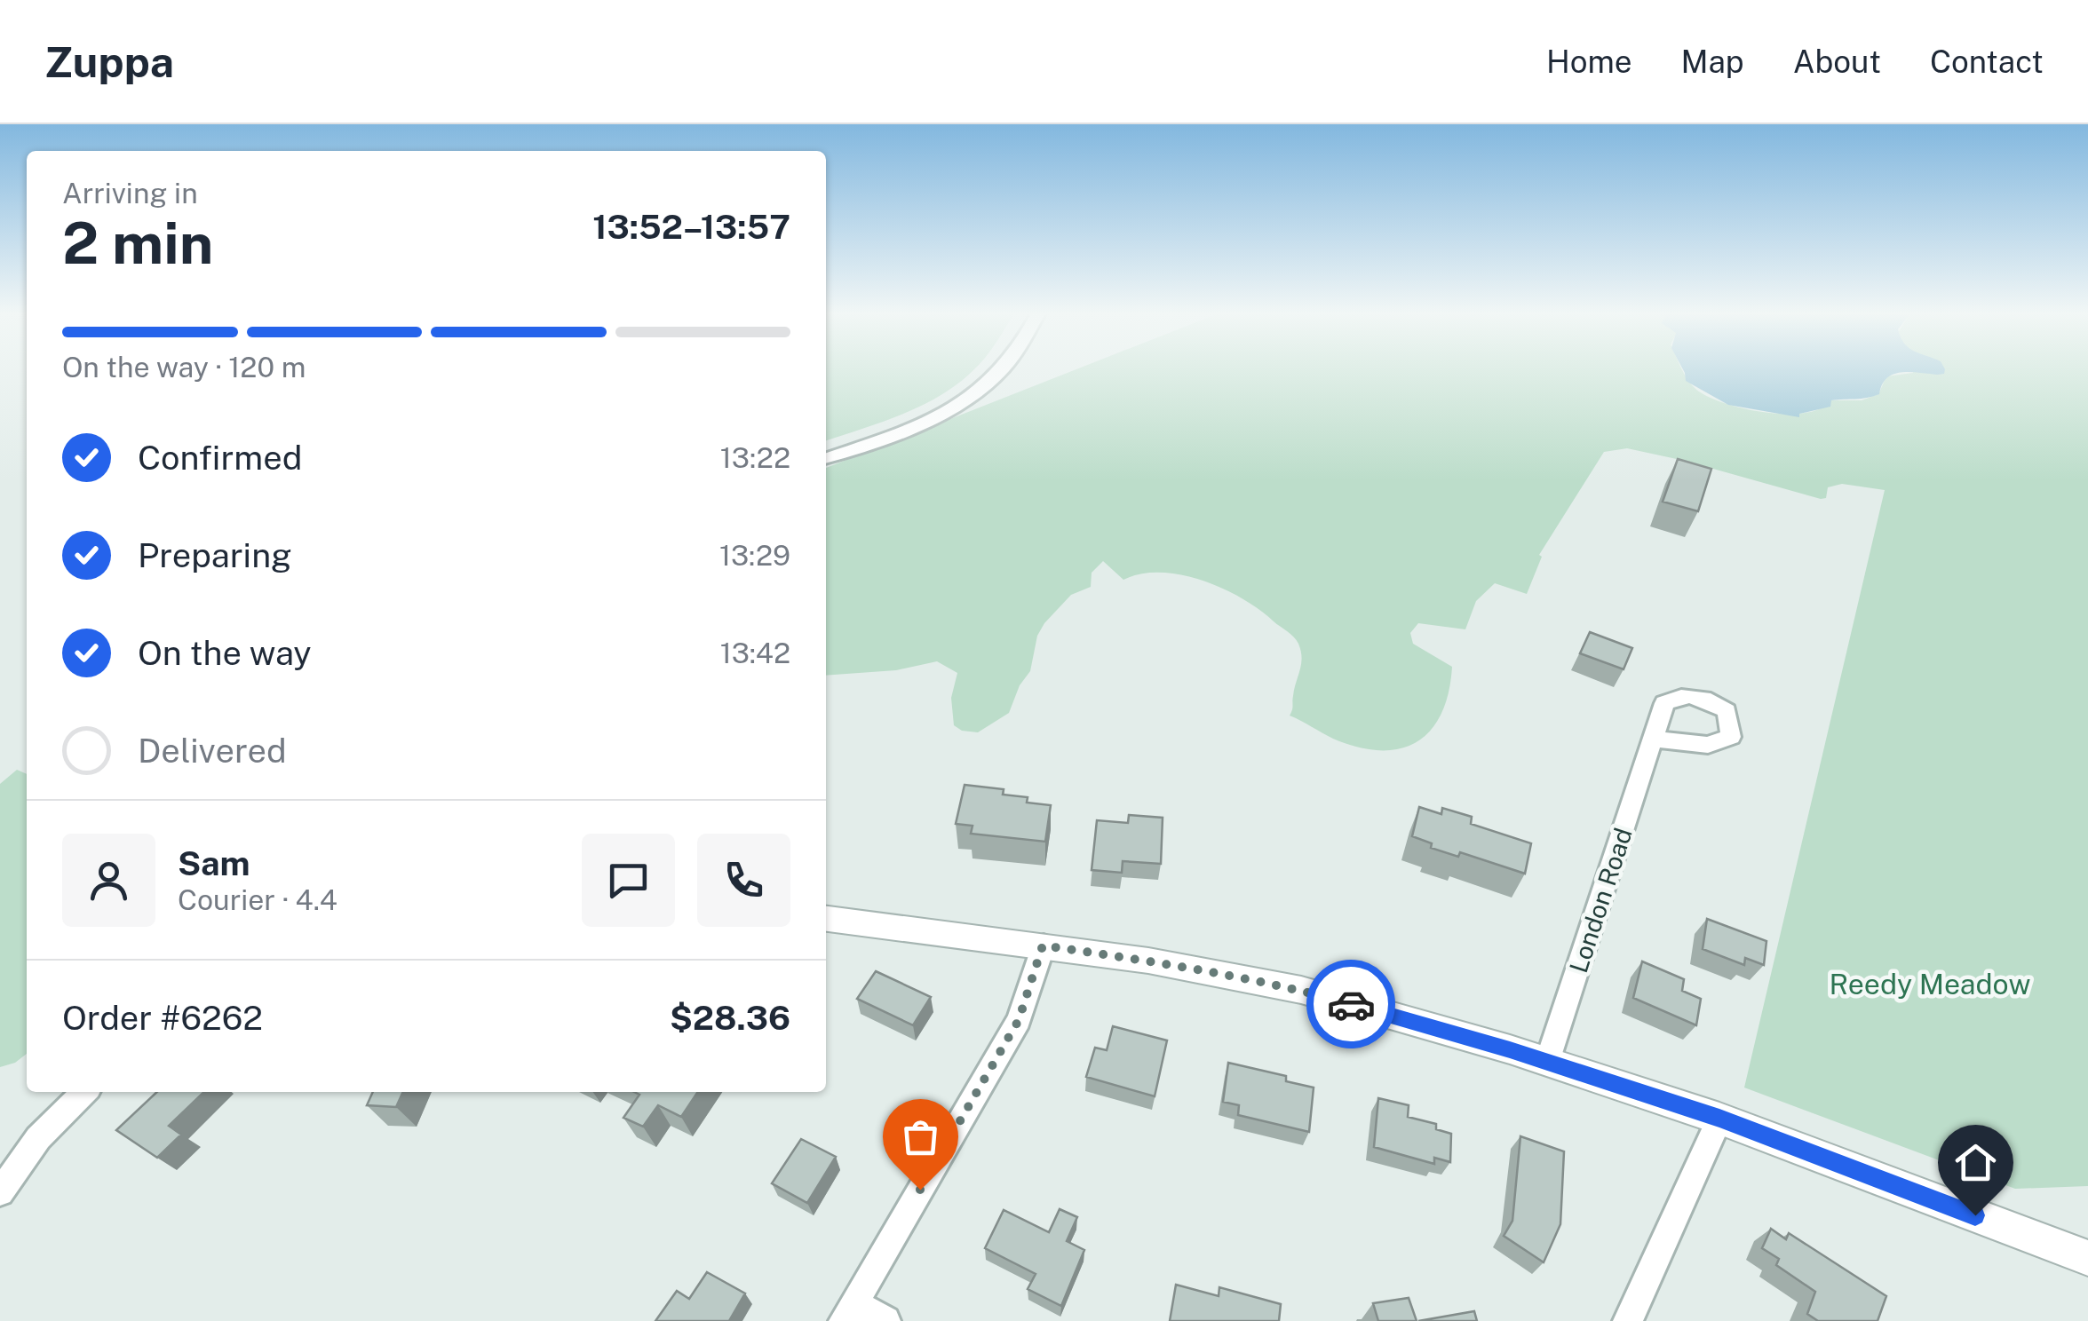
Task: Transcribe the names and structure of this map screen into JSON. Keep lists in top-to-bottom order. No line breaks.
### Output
{"streets":{"street":["London Road"]},"parks":["Reedy Meadow"],"page":{"header":"Zuppa","nav":["Home","Map","About","Contact"],"heading":["2 min","Arriving in","13:52–13:57"],"panel":["Sam","Courier · 4.4","Order #6262","$28.36"],"bar":"On the way · 120 m","list":[["Confirmed","13:22"],["Preparing","13:29"],["On the way","13:42"],"Delivered"]}}
